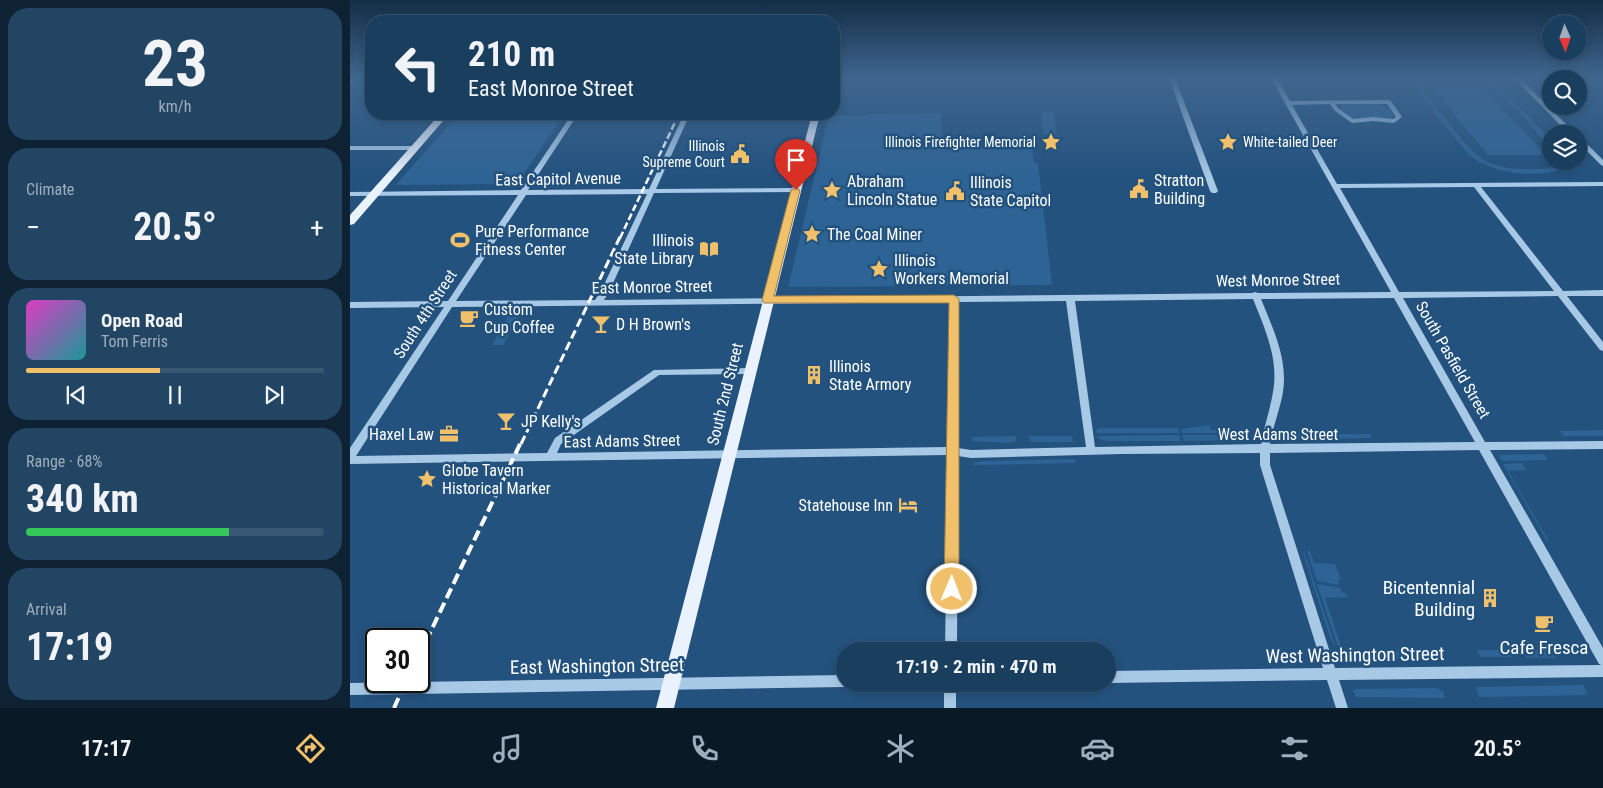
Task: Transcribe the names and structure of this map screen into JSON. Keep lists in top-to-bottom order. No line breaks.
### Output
{"streets":{"main road":["South 2nd Street"],"street":["East Capitol Avenue","West Monroe Street","East Monroe Street","South 4th Street","South Pasfield Street","West Adams Street","East Adams Street","West Washington Street","East Washington Street"]},"crossings":[["East Capitol Avenue","South 4th Street"],["East Capitol Avenue","South 2nd Street"],["West Monroe Street","East Monroe Street"],["West Monroe Street","South Pasfield Street"],["East Monroe Street","South 4th Street"],["East Monroe Street","South 2nd Street"],["South Pasfield Street","West Adams Street"],["South 2nd Street","East Adams Street"],["South 2nd Street","East Washington Street"],["West Adams Street","East Adams Street"]],"places":{"place":["Illinois Firefighter Memorial","White-tailed Deer","Abraham Lincoln Statue","The Coal Miner","Illinois Workers Memorial","Globe Tavern Historical Marker"],"public building":["Illinois Supreme Court","Stratton Building","Illinois State Capitol"],"sports":["Pure Performance Fitness Center"],"library":["Illinois State Library"],"cafe":["Custom Cup Coffee","Cafe Fresca"],"bar":["D H Brown's","JP Kelly's"],"building":["Illinois State Armory","Bicentennial Building"],"office":["Haxel Law"],"hotel":["Statehouse Inn"]},"north":"bottom","page":{"tile":[["23","km/h"],"Climate",["Range · 68%","340 km"],["Arrival","17:19"]],"turn":["210 m","East Monroe Street"],"heat":["−","20.5°","+"],"song":["Open Road","Tom Ferris"],"limit":"30","trip":"17:19 · 2 min · 470 m","tabs":["17:17","20.5°"]}}
